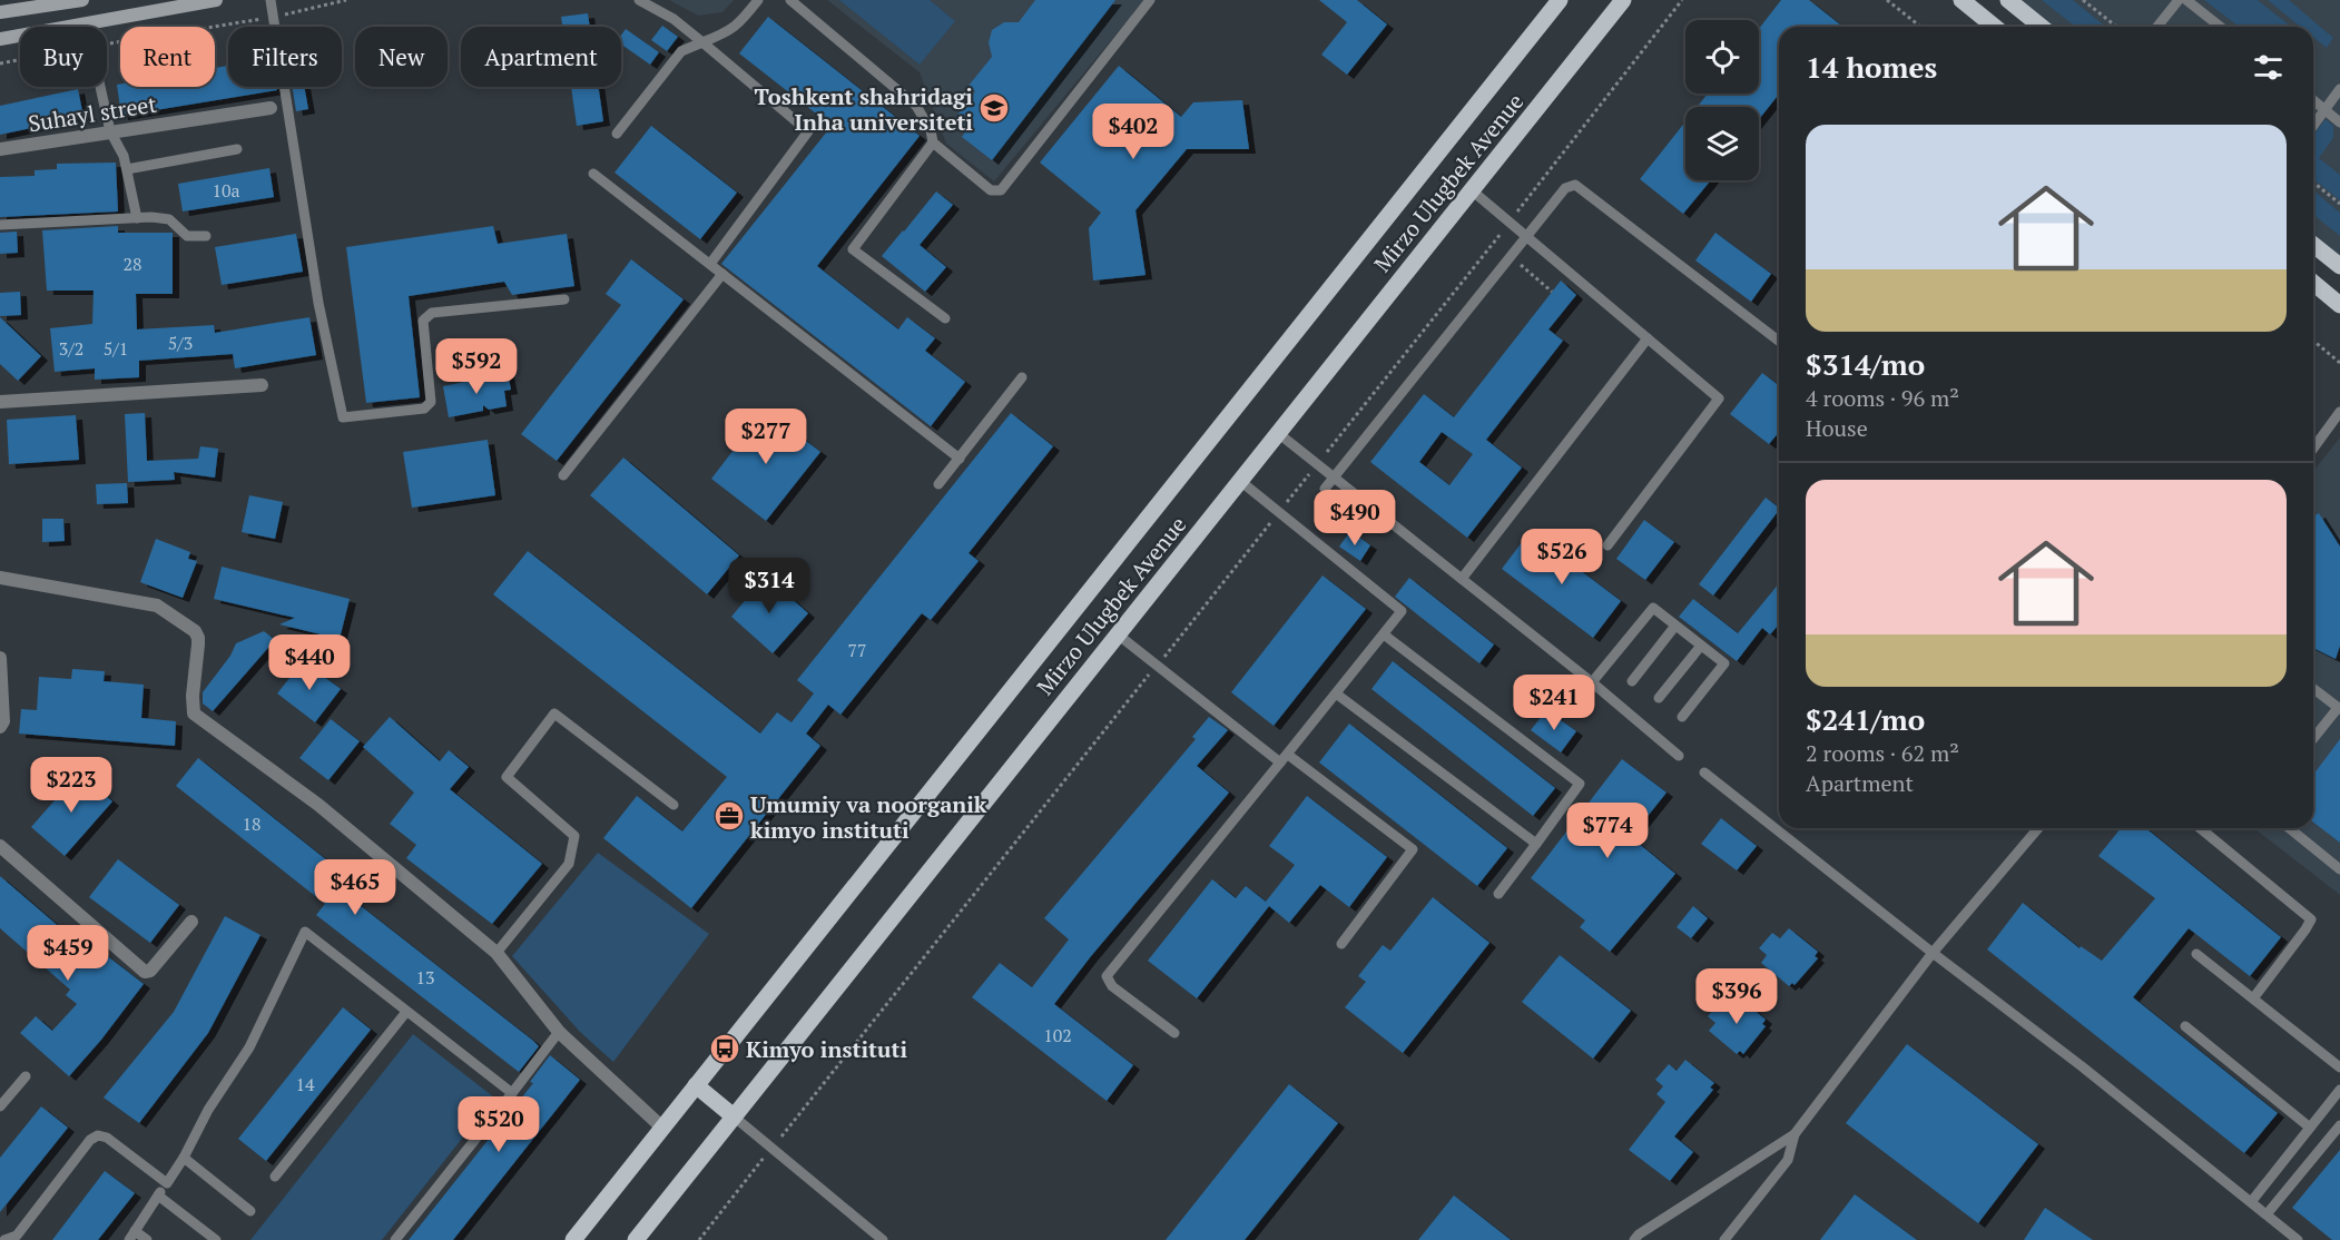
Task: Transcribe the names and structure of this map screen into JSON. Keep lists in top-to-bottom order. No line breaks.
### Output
{"streets":{"main road":["Mirzo Ulugbek Avenue"],"street":["Suhayl street"]},"places":{"school or university":["Toshkent shahridagi Inha universiteti"],"office":["Umumiy va noorganik kimyo instituti"],"bus stop":["Kimyo instituti"]},"house_numbers":["10а","28","5/3","3/2","5/1","77","18","13","102","14"],"page":{"chip":["Buy","Rent","Filters","New","Apartment"],"heading":"14 homes","price":["$402","$592","$277","$490","$526","$314","$440","$241","$223","$774","$465","$459","$396","$520"],"list":[{"name":"$314/mo","note":"4 rooms · 96 m² · House"},{"name":"$241/mo","note":"2 rooms · 62 m² · Apartment"}]}}
